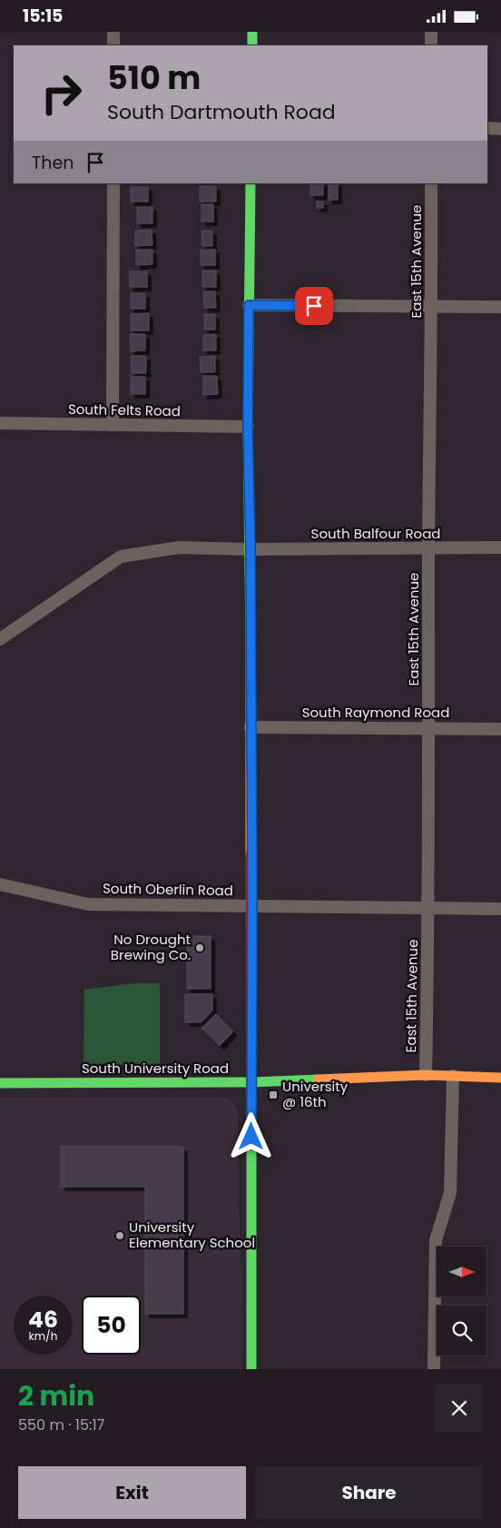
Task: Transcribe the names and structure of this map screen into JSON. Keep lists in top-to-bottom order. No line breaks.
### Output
{"streets":{"main road":["South University Road"],"street":["East 15th Avenue","South Felts Road","South Balfour Road","South Raymond Road","South Oberlin Road"]},"crossings":[["East 15th Avenue","South Balfour Road"],["East 15th Avenue","South Raymond Road"],["East 15th Avenue","South Oberlin Road"],["East 15th Avenue","South University Road"]],"places":{"other":["No Drought Brewing Co.","University Elementary School"],"transit":["University @ 16th"]},"north":"right","page":{"status":"15:15","turn":["510 m","South Dartmouth Road"],"then":"Then","speed":"46 km/h","limit":"50","heading":["2 min","550 m · 15:17"],"buttons":["Exit","Share"]}}
